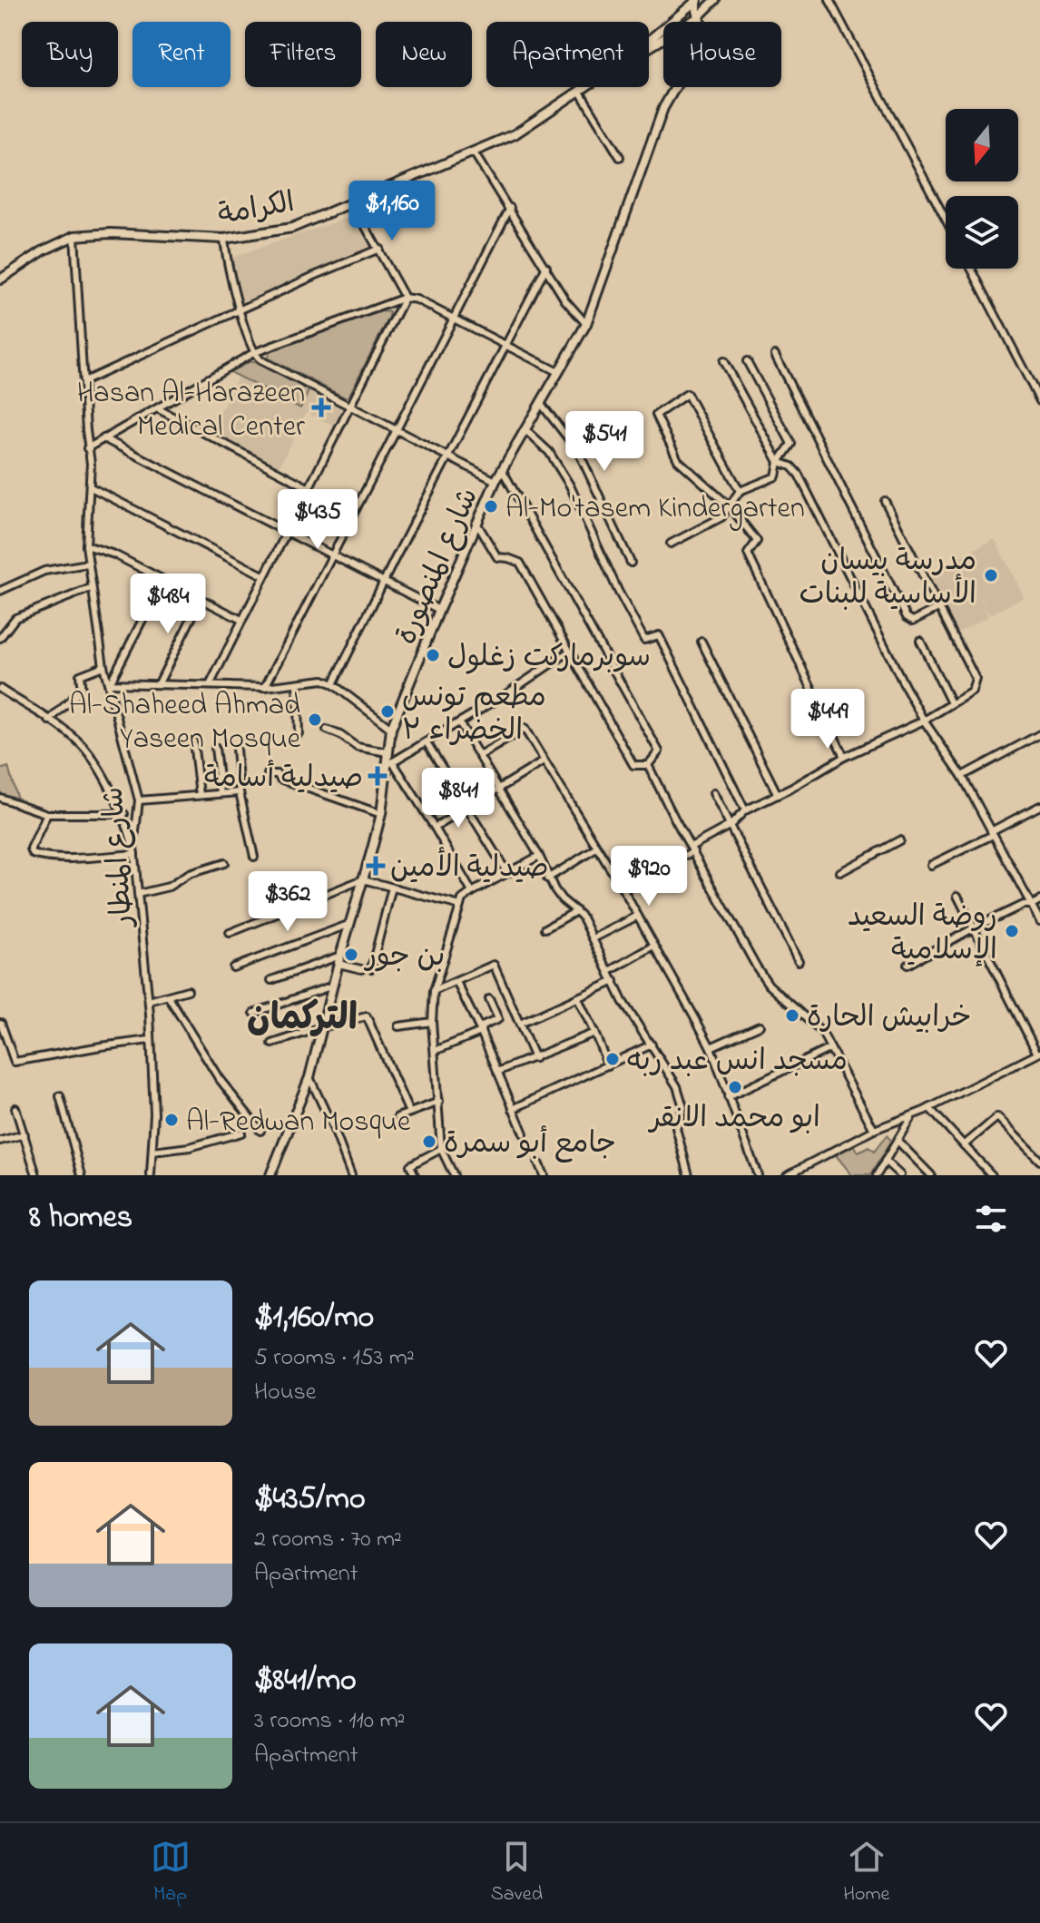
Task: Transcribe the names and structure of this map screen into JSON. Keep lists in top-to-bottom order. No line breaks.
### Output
{"streets":{"main road":["الكرامة","شارع المنصورة"],"street":["شارع المنطار"]},"crossings":[["الكرامة","شارع المنصورة"],["الكرامة","شارع المنطار"]],"districts":["التركمان"],"places":{"health":["Hasan Al-Harazeen Medical Center","صيدلية أسامة","صيدلية الأمين"],"other":["Al-Mo'tasem Kindergarten","مدرسة بيسان الأساسية للبنات","سوبرماركت زغلول","مطعم تونس الخضراء ٣","Al-Shaheed Ahmad Yaseen Mosque","روضة السعيد الإسلامية","بن جور","خرابيش الحارة","مسجد انس عبد ربه","ابو محمد الانقر","Al-Redwan Mosque","جامع أبو سمرة"]},"north":"bottom","page":{"chip":["Buy","Rent","Filters","New","Apartment","House"],"price":["$1,160","$541","$435","$484","$449","$841","$920","$362"],"heading":"8 homes","list":[{"name":"$1,160/mo","note":"5 rooms · 153 m² · House"},{"name":"$435/mo","note":"2 rooms · 70 m² · Apartment"},{"name":"$841/mo","note":"3 rooms · 110 m² · Apartment"}],"tabs":["Map","Saved","Home"]}}
